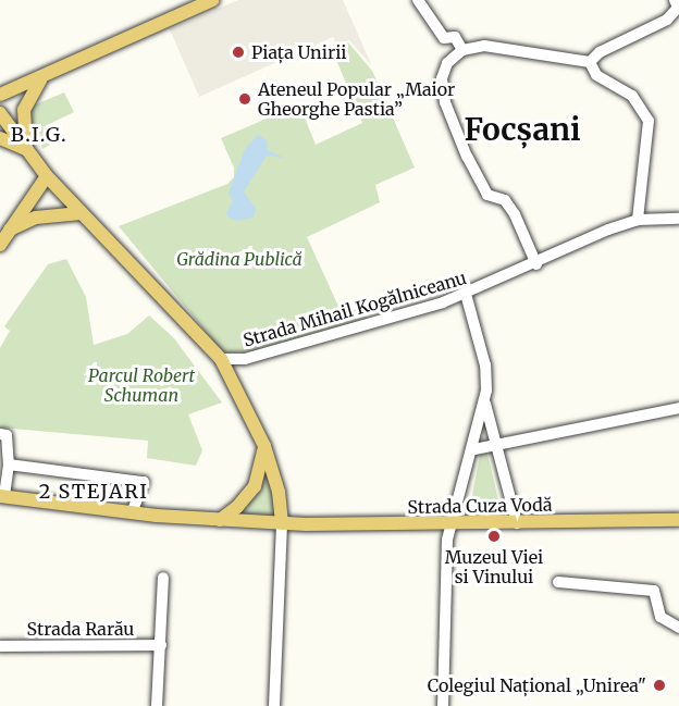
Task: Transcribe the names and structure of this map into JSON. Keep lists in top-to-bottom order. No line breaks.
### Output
{"streets":{"main road":["Strada Cuza Vodă"],"street":["Strada Mihail Kogălniceanu","Strada Rarău"]},"districts":["Focșani","B.I.G.","2 STEJARI"],"parks":["Grădina Publică","Parcul Robert Schuman"],"places":["Piața Unirii","Ateneul Popular „Maior Gheorghe Pastia”","Muzeul Viei si Vinului","Colegiul Național „Unirea\""]}
